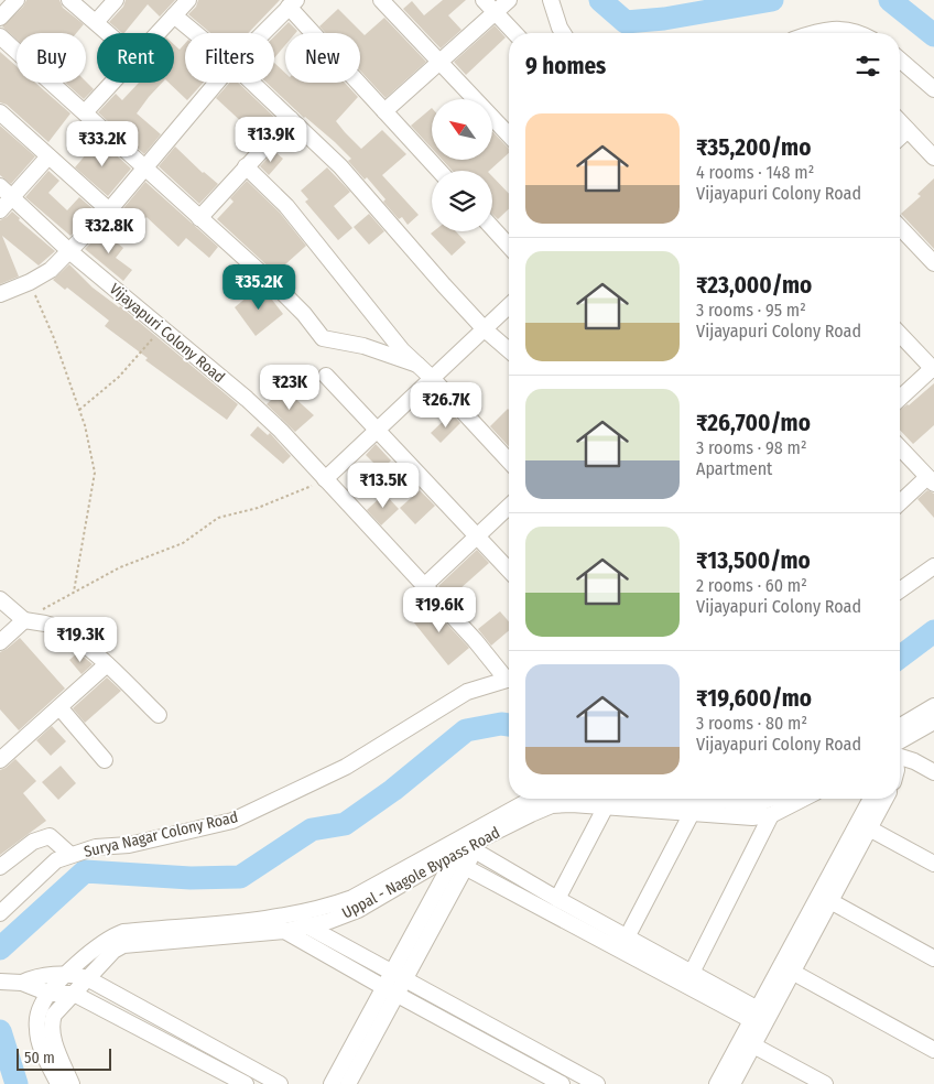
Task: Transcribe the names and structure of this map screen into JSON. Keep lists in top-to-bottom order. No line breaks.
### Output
{"streets":{"street":["Vijayapuri Colony Road","Surya Nagar Colony Road","Uppal - Nagole Bypass Road"]},"scale_bar":"50 m","north":"top left","page":{"chip":["Buy","Rent","Filters","New"],"heading":"9 homes","list":[{"name":"₹35,200/mo","note":"4 rooms · 148 m² · Vijayapuri Colony Road"},{"name":"₹23,000/mo","note":"3 rooms · 95 m² · Vijayapuri Colony Road"},{"name":"₹26,700/mo","note":"3 rooms · 98 m² · Apartment"},{"name":"₹13,500/mo","note":"2 rooms · 60 m² · Vijayapuri Colony Road"},{"name":"₹19,600/mo","note":"3 rooms · 80 m² · Vijayapuri Colony Road"}],"price":["₹13.9K","₹33.2K","₹32.8K","₹35.2K","₹23K","₹26.7K","₹13.5K","₹19.6K","₹19.3K"],"scale":"50 m"}}
